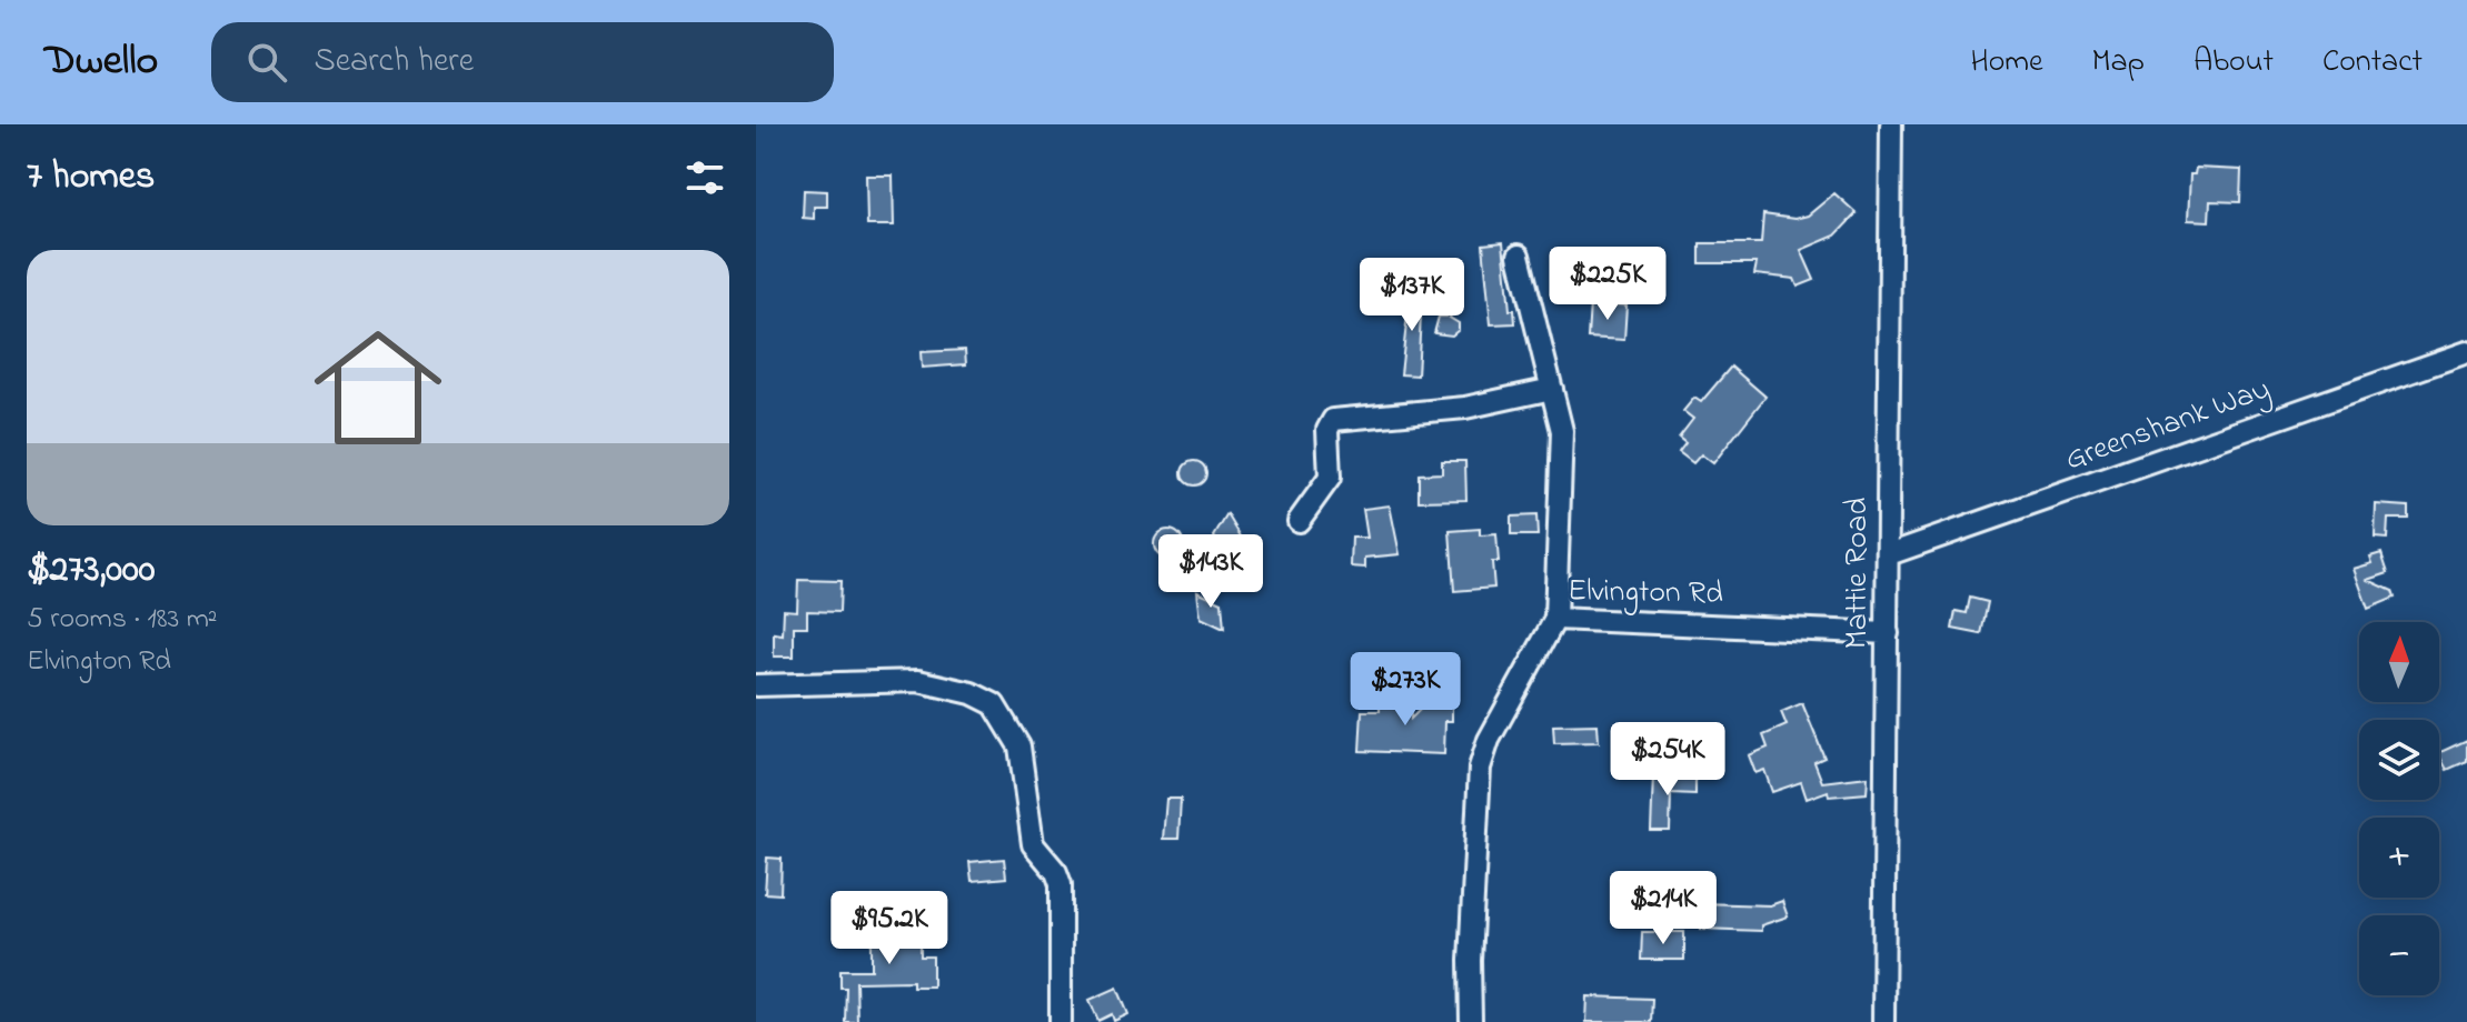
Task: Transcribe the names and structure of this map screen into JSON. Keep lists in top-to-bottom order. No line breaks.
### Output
{"streets":{"street":["Greenshank Way","Mattie Road","Elvington Rd"]},"crossings":[["Greenshank Way","Mattie Road"],["Mattie Road","Elvington Rd"]],"north":"top","page":{"header":"Dwello","search":"Search here","nav":["Home","Map","About","Contact"],"heading":"7 homes","list":[{"name":"$273,000","note":"5 rooms · 183 m² · Elvington Rd"}],"price":["$225K","$137K","$143K","$273K","$254K","$214K","$95.2K"],"map_buttons":["+","−"]}}
